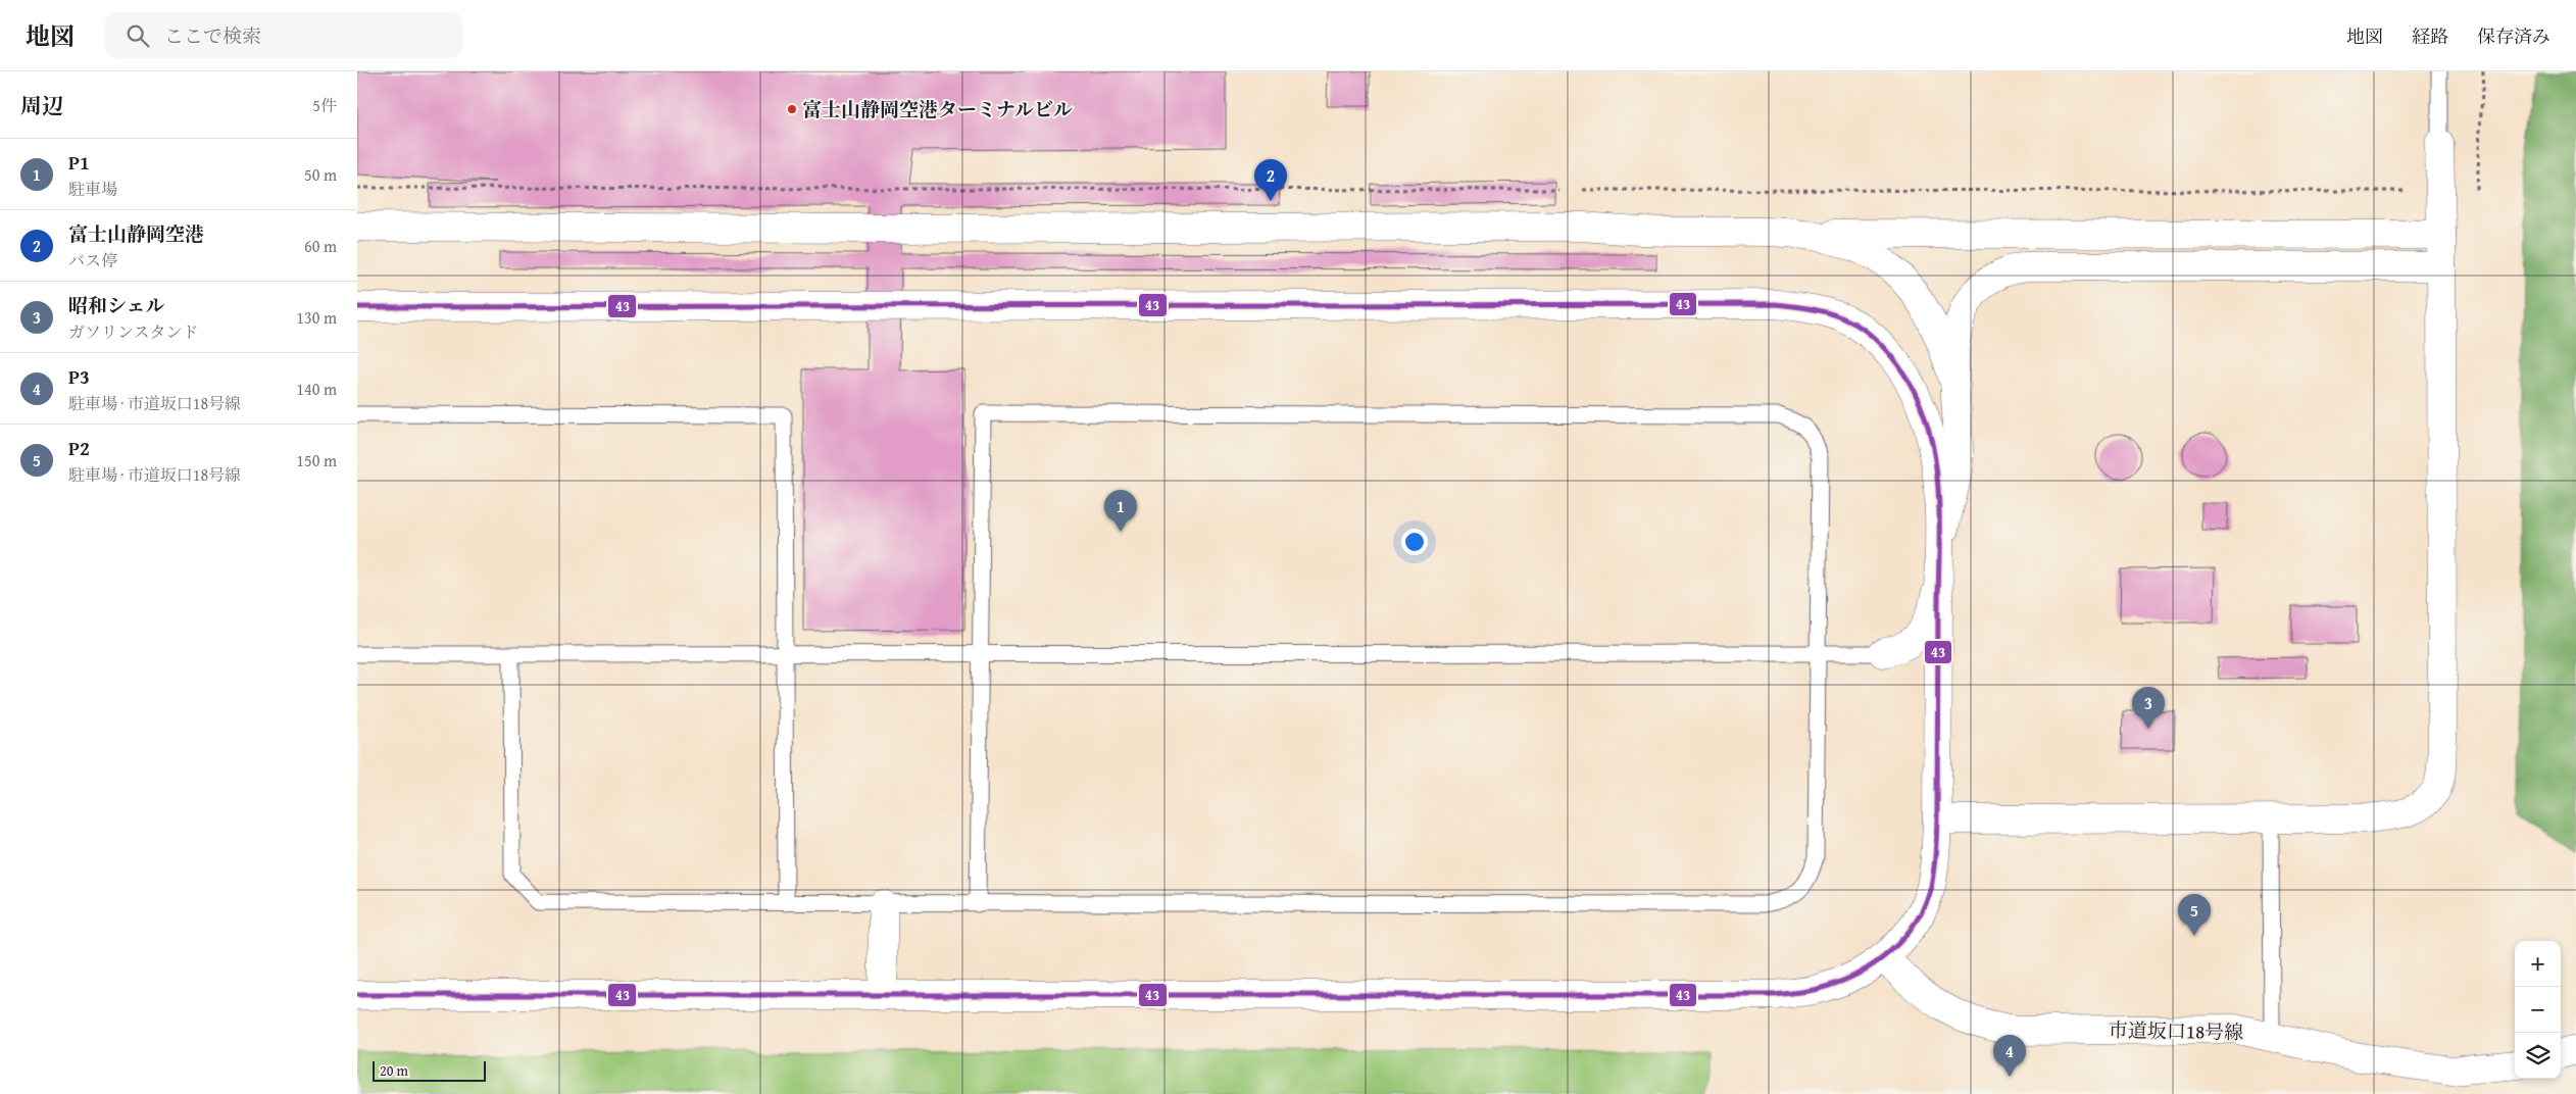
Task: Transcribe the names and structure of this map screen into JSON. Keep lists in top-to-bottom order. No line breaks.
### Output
{"streets":{"street":["市道坂口18号線"]},"places":["富士山静岡空港ターミナルビル"],"lines":["transit line 43"],"scale_bar":"20 m","page":{"header":"地図","search":"ここで検索","nav":["地図","経路","保存済み"],"heading":["周辺","5件"],"list":[{"mark":"1","name":"P1","note":"駐車場","value":"50 m"},{"mark":"2","name":"富士山静岡空港","note":"バス停","value":"60 m"},{"mark":"3","name":"昭和シェル","note":"ガソリンスタンド","value":"130 m"},{"mark":"4","name":"P3","note":"駐車場 · 市道坂口18号線","value":"140 m"},{"mark":"5","name":"P2","note":"駐車場 · 市道坂口18号線","value":"150 m"}],"pins":["2","1","3","5","4"],"map_buttons":["+","−"],"scale":"20 m"}}
